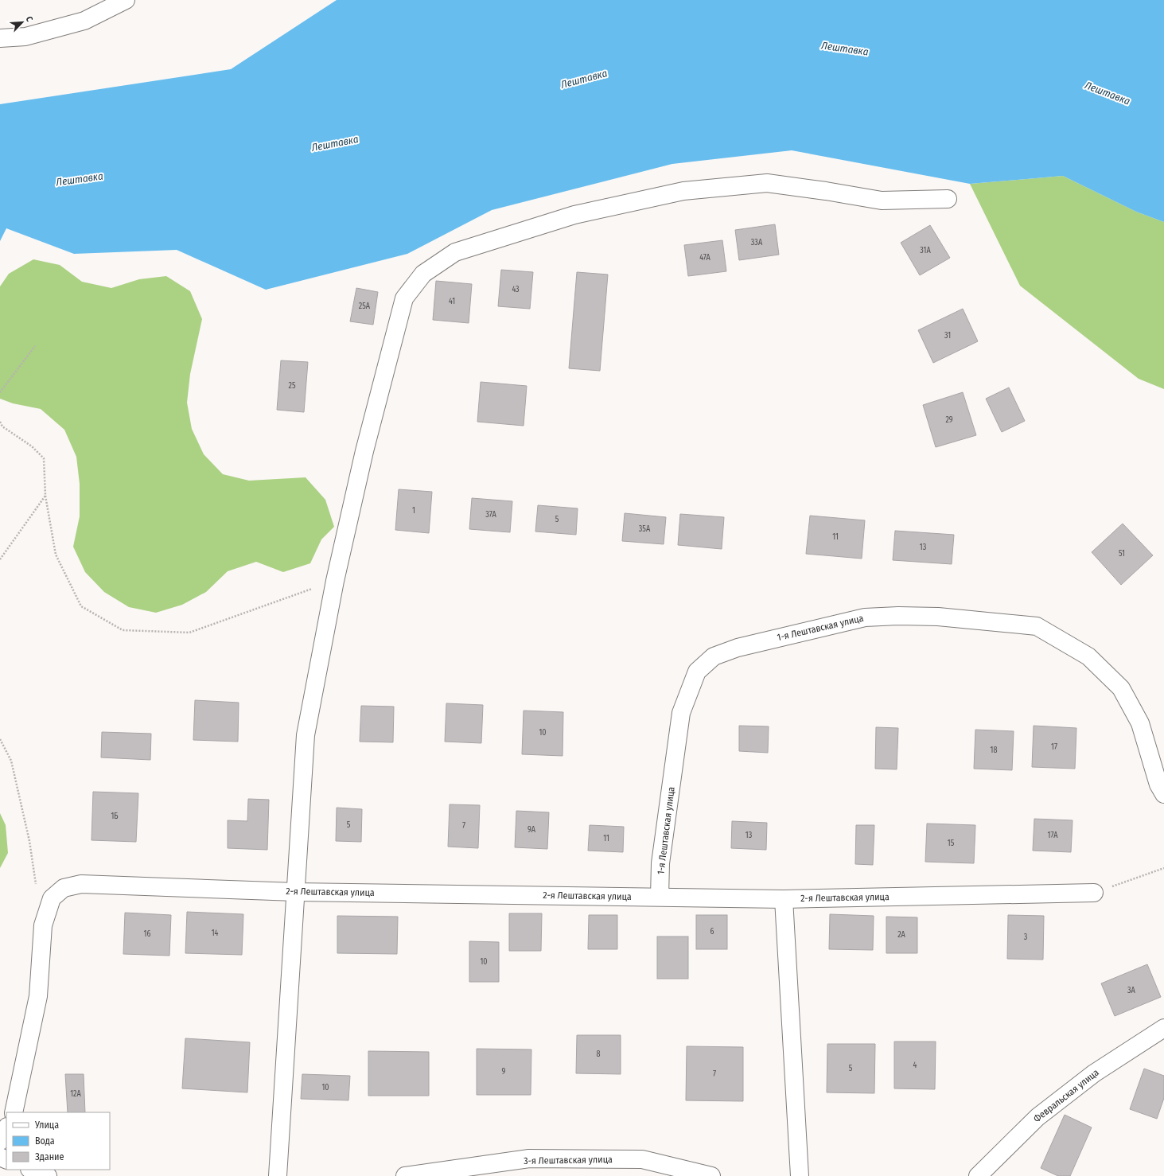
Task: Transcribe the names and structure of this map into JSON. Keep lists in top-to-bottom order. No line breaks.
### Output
{"streets":{"street":["1-я Лештавская улица","2-я Лештавская улица","Февральская улица","3-я Лештавская улица"]},"crossings":[["1-я Лештавская улица","2-я Лештавская улица"]],"water":["Лештавка"],"house_numbers":["33А","31A","47А","43","41","25А","31","25","29","1","37А","5","35А","11","13","51","10","17","18","1Б","5","7","9А","13","17А","11","15","6","14","16","2А","3","10","3А","8","4","5","9","7","10","12А"],"legend":["Улица","Вода","Здание"],"north":"top right"}
